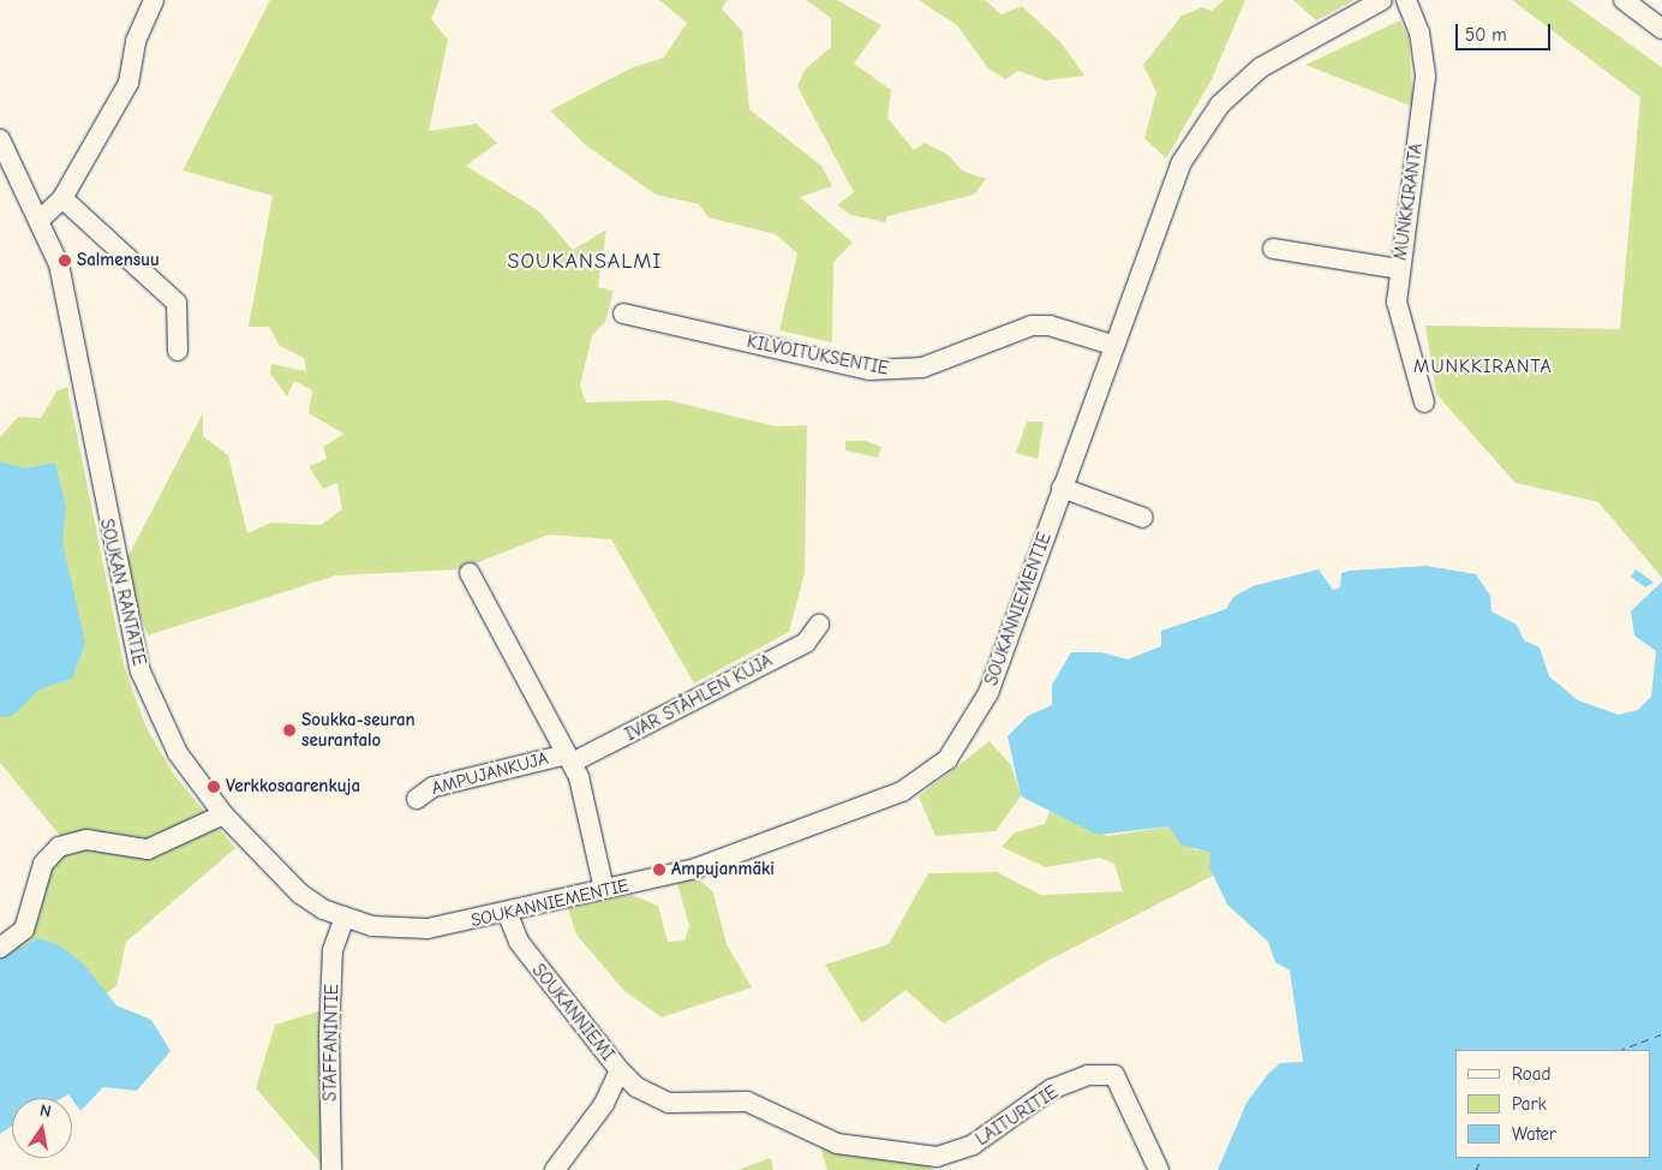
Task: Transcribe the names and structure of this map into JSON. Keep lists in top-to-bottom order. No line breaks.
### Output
{"streets":{"street":["MUNKKIRANTA","KILVOITUKSENTIE","SOUKAN RANTATIE","SOUKANNIEMENTIE","IVAR STÅHLEN KUJA","AMPUJANKUJA","SOUKANNIEMI","STAFFANINTIE","LAITURITIE"]},"crossings":[["KILVOITUKSENTIE","SOUKANNIEMENTIE"],["SOUKAN RANTATIE","SOUKANNIEMENTIE"],["SOUKAN RANTATIE","STAFFANINTIE"],["SOUKANNIEMENTIE","SOUKANNIEMI"],["IVAR STÅHLEN KUJA","AMPUJANKUJA"],["SOUKANNIEMI","LAITURITIE"]],"districts":["SOUKANSALMI","MUNKKIRANTA"],"places":["Salmensuu","Soukka-seuran seurantalo","Verkkosaarenkuja","Ampujanmäki"],"legend":["Road","Park","Water"],"scale_bar":"50 m","north":"top"}
